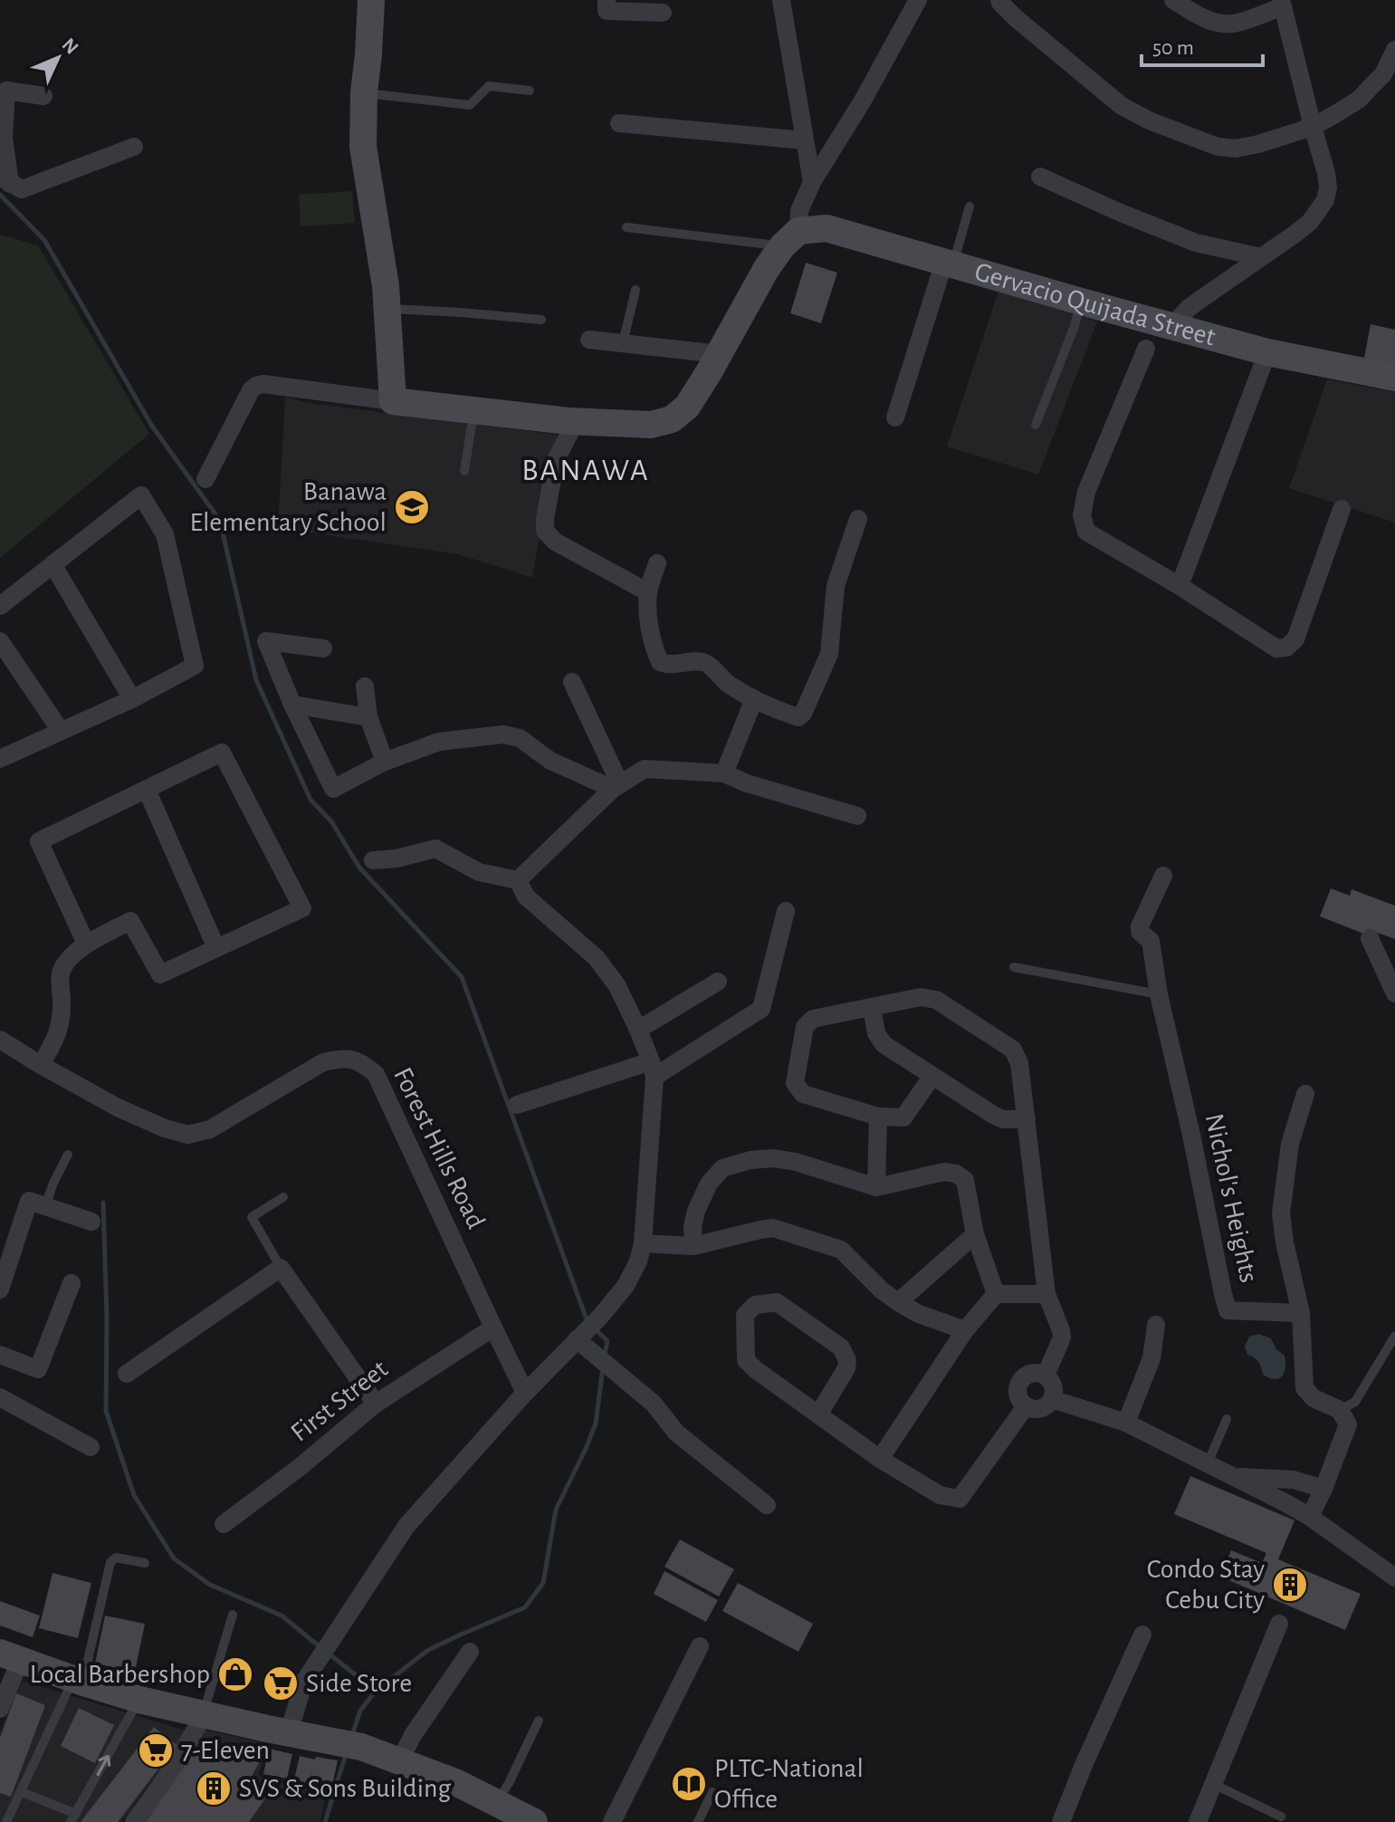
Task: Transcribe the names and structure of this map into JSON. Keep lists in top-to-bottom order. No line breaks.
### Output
{"streets":{"street":["Gervacio Quijada Street","Forest Hills Road","Nichol's Heights","First Street"]},"crossings":[["Forest Hills Road","First Street"]],"districts":["BANAWA"],"places":{"school or university":["Banawa Elementary School"],"building":["Condo Stay Cebu City","SVS & Sons Building"],"shop":["Local Barbershop"],"supermarket":["Side Store","7-Eleven"],"library":["PLTC-National Office"]},"scale_bar":"50 m","north":"top right"}
